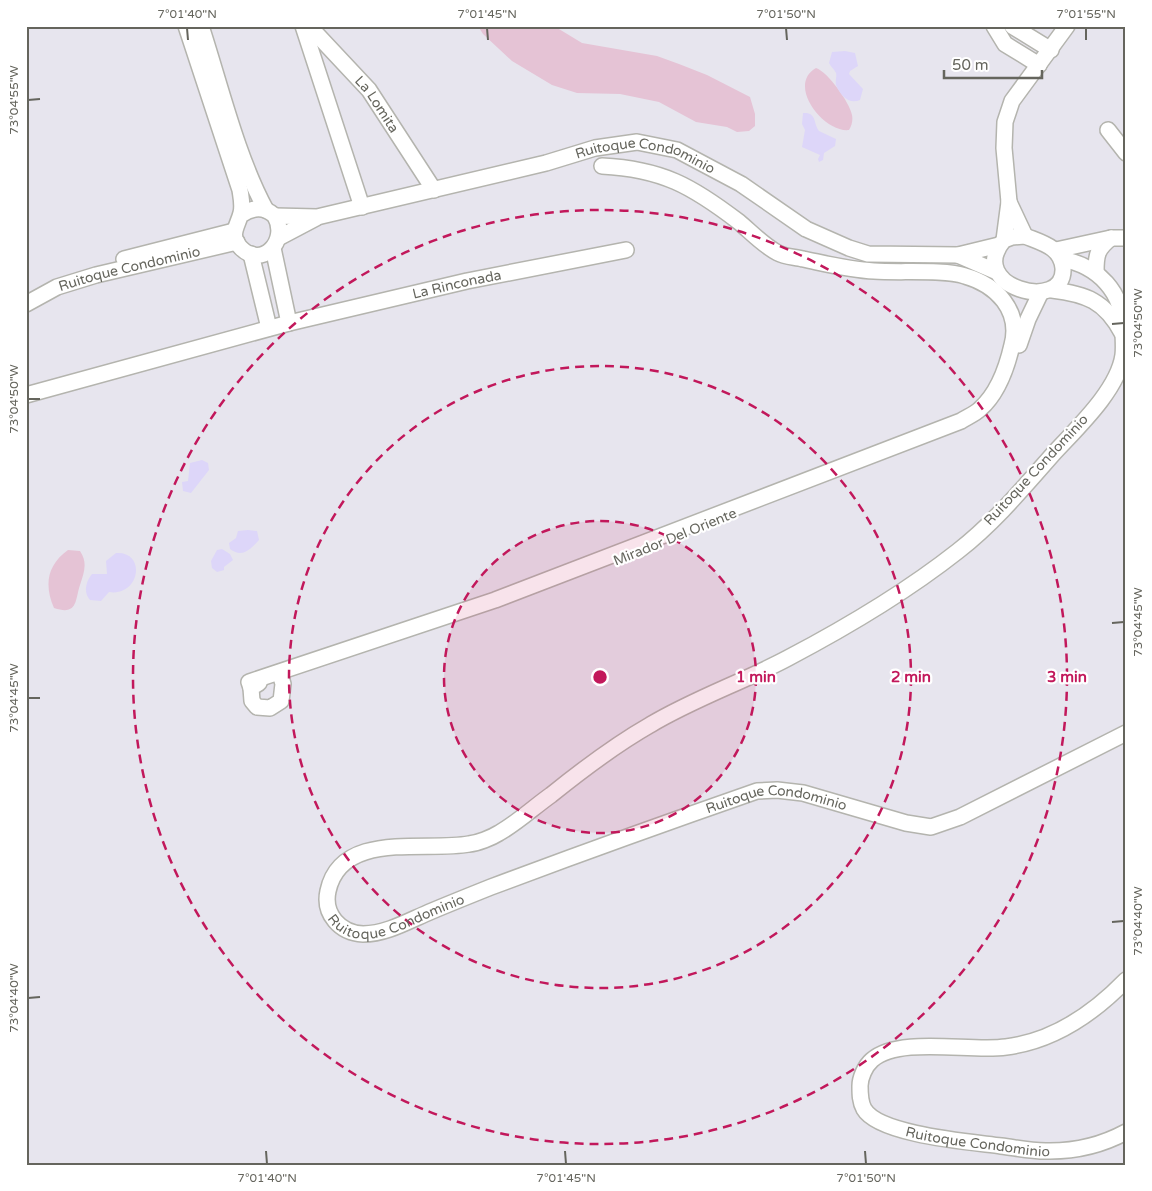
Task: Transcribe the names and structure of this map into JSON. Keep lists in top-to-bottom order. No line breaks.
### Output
{"streets":{"street":["La Lomita","Ruitoque Condominio","La Rinconada","Mirador Del Oriente"]},"crossings":[["La Lomita","Ruitoque Condominio"]],"scale_bar":"50 m","coordinates":["7°01'40\"N","7°01'45\"N","7°01'50\"N","7°01'55\"N","73°04'55\"W","73°04'50\"W","73°04'45\"W","73°04'40\"W"],"rings":["1 min","2 min","3 min"]}
